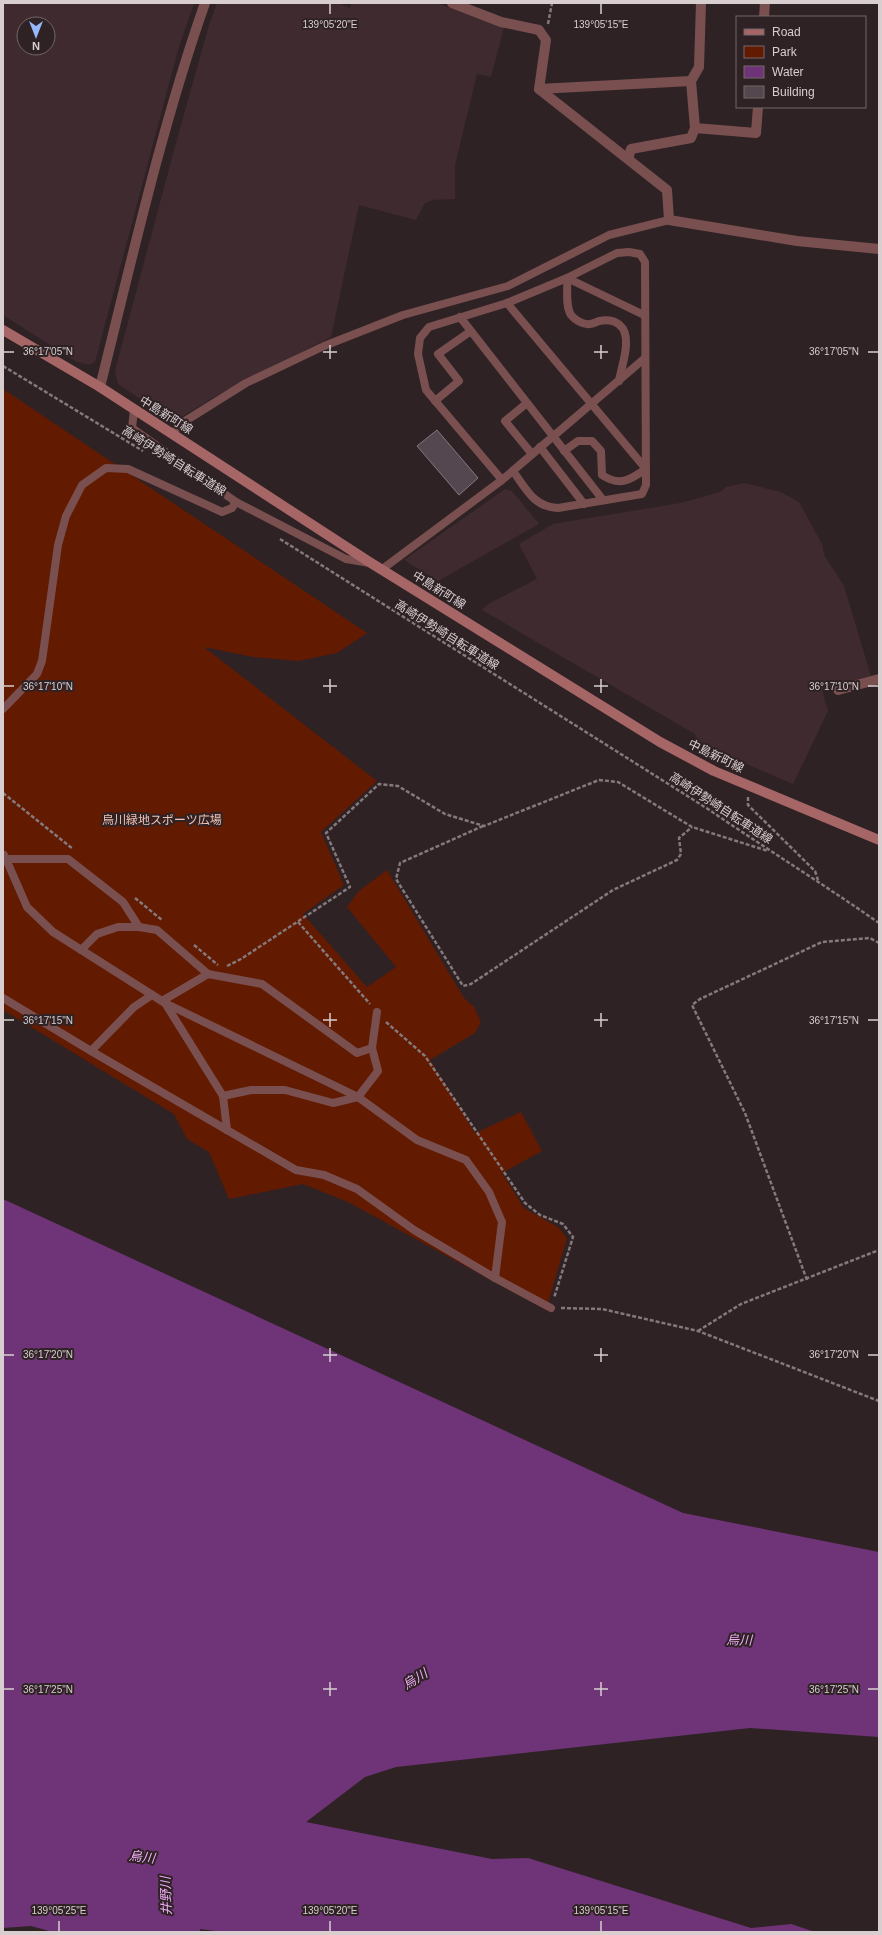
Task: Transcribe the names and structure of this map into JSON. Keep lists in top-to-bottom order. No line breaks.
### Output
{"streets":{"main road":["中島新町線"],"path":["高崎伊勢崎自転車道線"]},"water":["烏川","井野川"],"parks":["烏川緑地スポーツ広場"],"legend":["Road","Park","Water","Building"],"north":"bottom","coordinates":["139°05'20\"E","139°05'15\"E","36°17'05\"N","36°17'10\"N","36°17'15\"N","36°17'20\"N","36°17'25\"N","139°05'25\"E"]}
